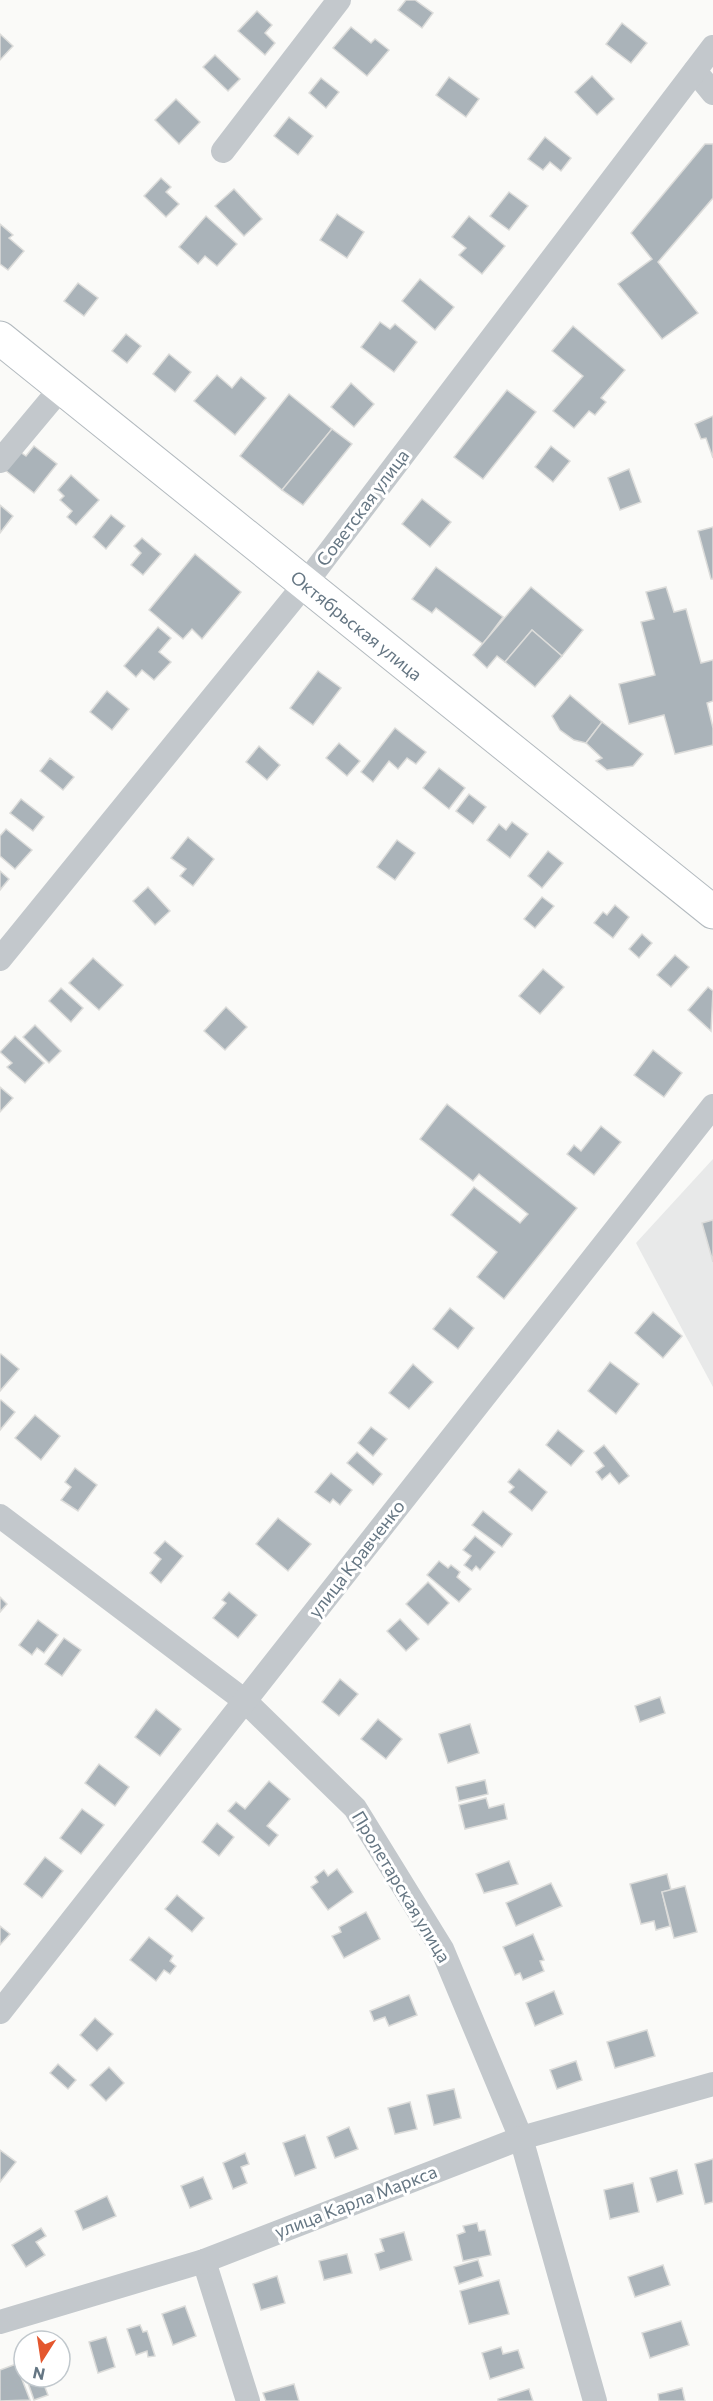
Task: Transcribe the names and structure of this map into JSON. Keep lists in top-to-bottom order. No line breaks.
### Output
{"streets":{"main road":["Октябрьская улица"],"street":["Советская улица","улица Кравченко","Пролетарская улица","улица Карла Маркса"]},"crossings":[["Советская улица","Октябрьская улица"],["улица Кравченко","Пролетарская улица"],["Пролетарская улица","улица Карла Маркса"]],"north":"bottom"}
